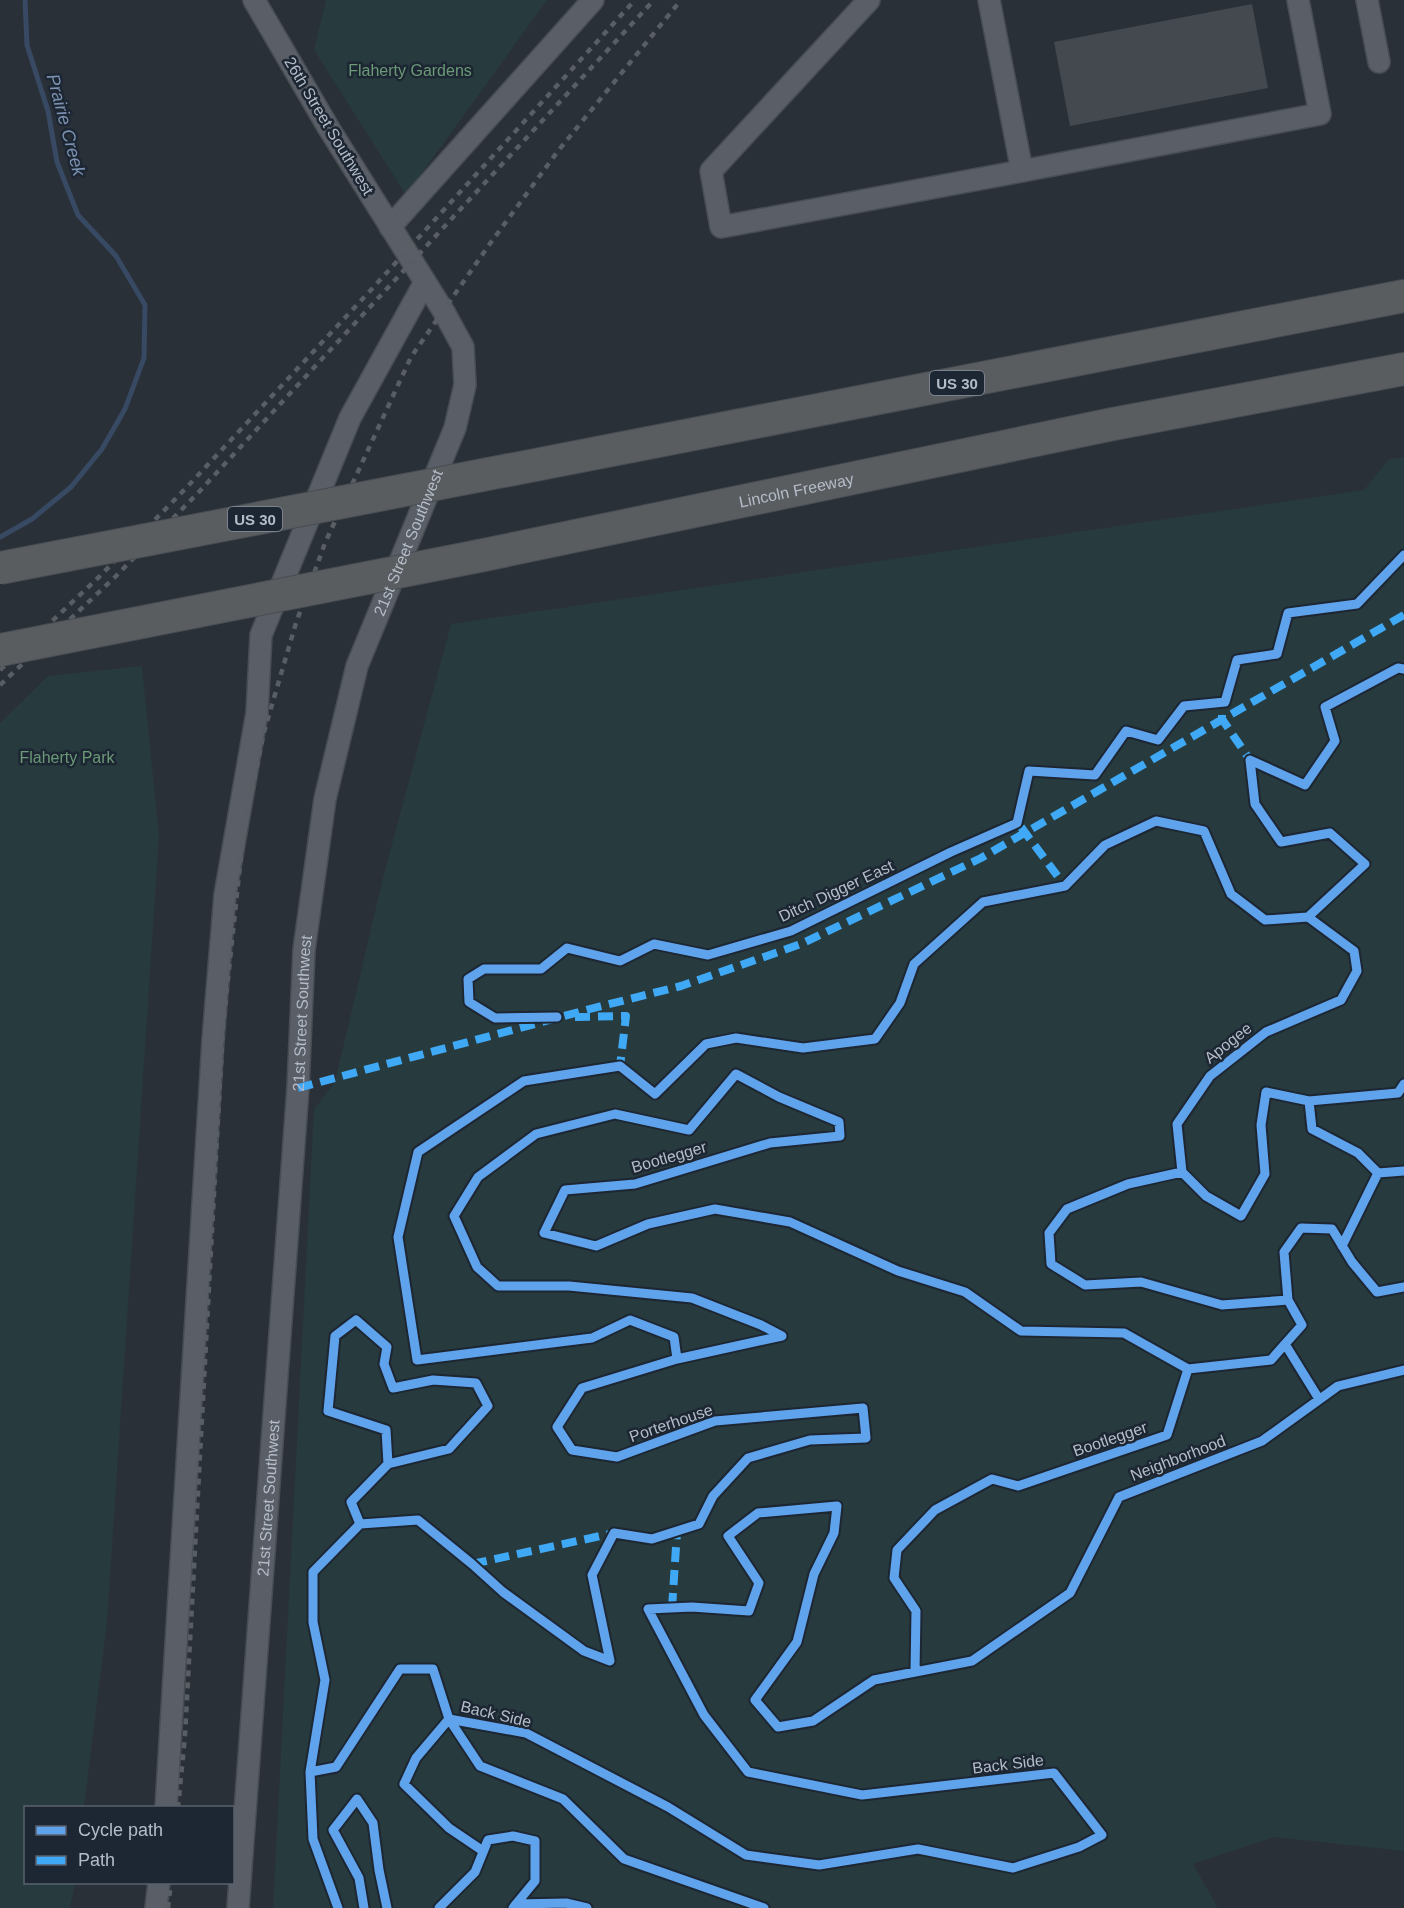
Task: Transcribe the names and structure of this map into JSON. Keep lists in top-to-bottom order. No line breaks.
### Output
{"streets":{"highway":["US 30","Lincoln Freeway"],"street":["26th Street Southwest","21st Street Southwest"],"cycle path":["Ditch Digger East","Apogee","Bootlegger","Neighborhood"]},"crossings":[["26th Street Southwest","21st Street Southwest"]],"water":["Prairie Creek"],"parks":["Flaherty Gardens","Flaherty Park"],"legend":["Cycle path","Path"]}
